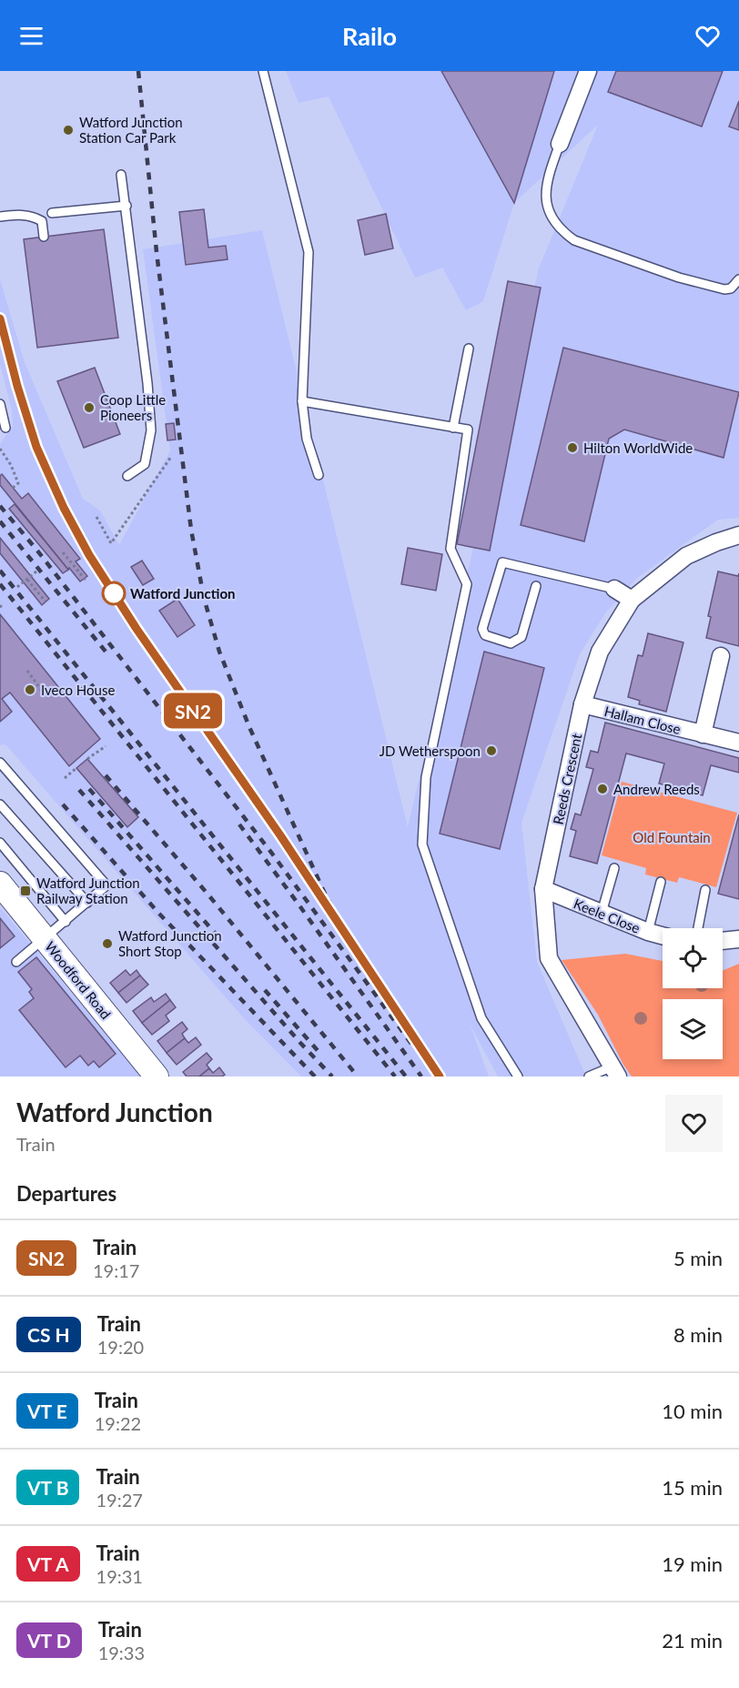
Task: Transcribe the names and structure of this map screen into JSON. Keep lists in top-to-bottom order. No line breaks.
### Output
{"streets":{"street":["Hallam Close","Reeds Crescent","Keele Close","Woodford Road"]},"crossings":[["Hallam Close","Reeds Crescent"],["Reeds Crescent","Keele Close"]],"parks":["Old Fountain"],"places":{"other":["Watford Junction Station Car Park","Coop Little Pioneers","Hilton WorldWide","Watford Junction","Iveco House","JD Wetherspoon","Andrew Reeds","Watford Junction Short Stop"],"transit":["Watford Junction Railway Station"]},"page":{"header":"Railo","on_map":"SN2","heading":[["Watford Junction","Train"],"Departures"],"list":[{"mark":"SN2","name":"Train","note":"19:17","value":"5 min"},{"mark":"CS H","name":"Train","note":"19:20","value":"8 min"},{"mark":"VT E","name":"Train","note":"19:22","value":"10 min"},{"mark":"VT B","name":"Train","note":"19:27","value":"15 min"},{"mark":"VT A","name":"Train","note":"19:31","value":"19 min"},{"mark":"VT D","name":"Train","note":"19:33","value":"21 min"}]}}
